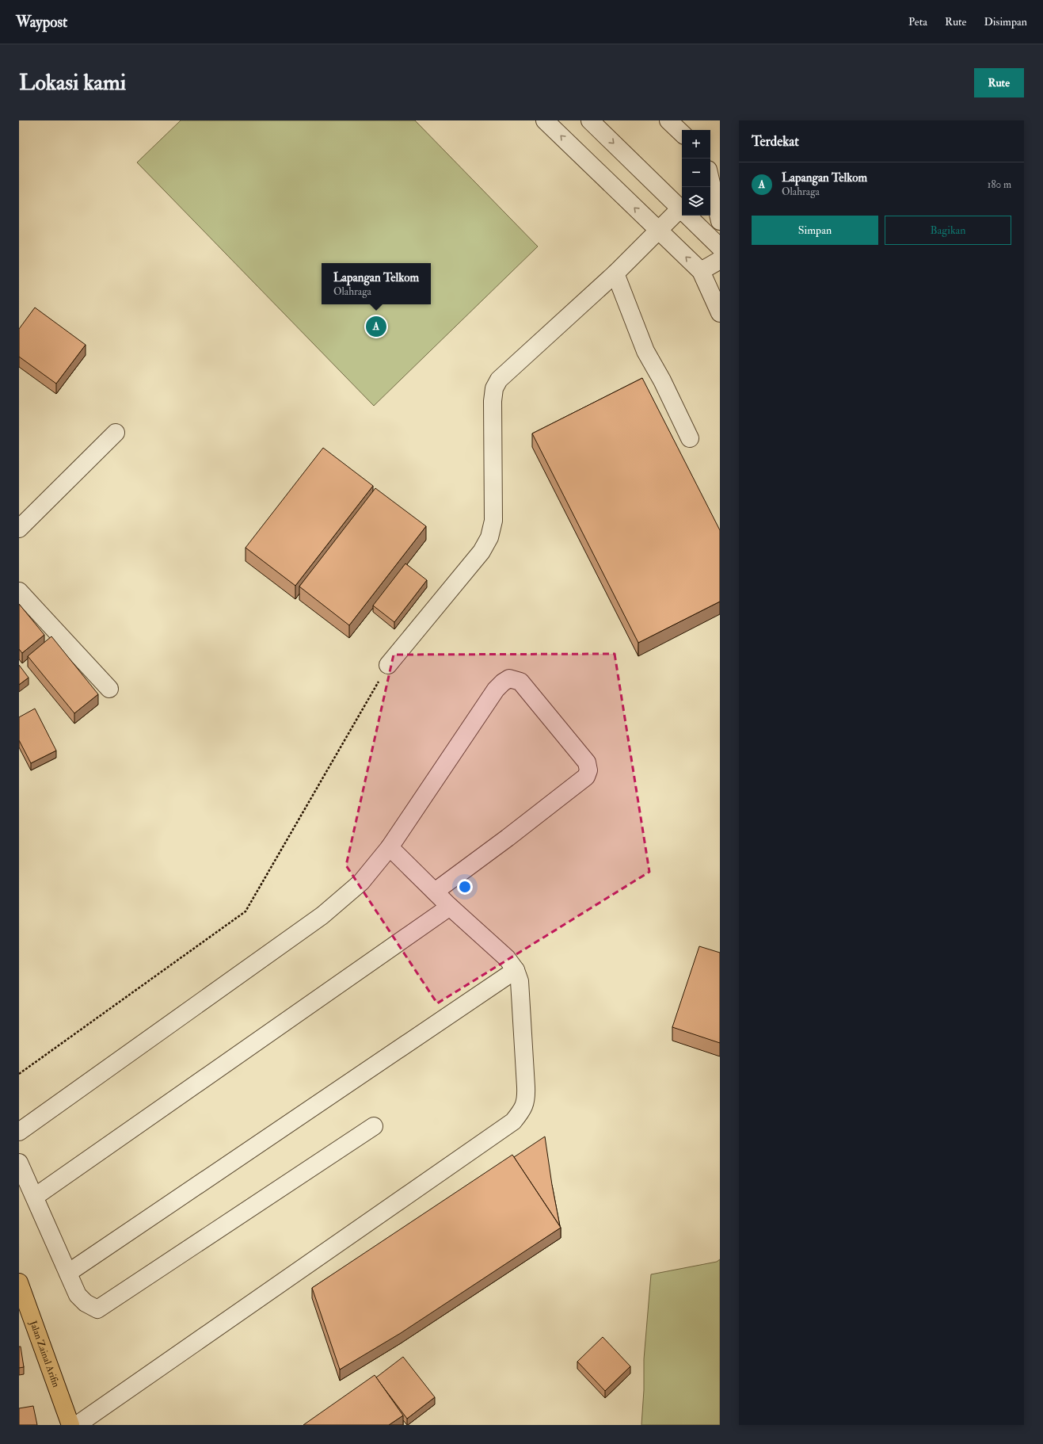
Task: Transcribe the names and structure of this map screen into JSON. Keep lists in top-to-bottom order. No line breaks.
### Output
{"streets":{"main road":["Jalan Zainal Arifin"]},"page":{"header":"Waypost","nav":["Peta","Rute","Disimpan"],"buttons":["Rute",["Simpan","Bagikan"]],"title":"Lokasi kami","heading":"Terdekat","map_buttons":["+","−"],"list":[{"mark":"A","name":"Lapangan Telkom","note":"Olahraga","value":"180 m"}],"popup":["Lapangan Telkom","Olahraga"],"pins":"A"}}
